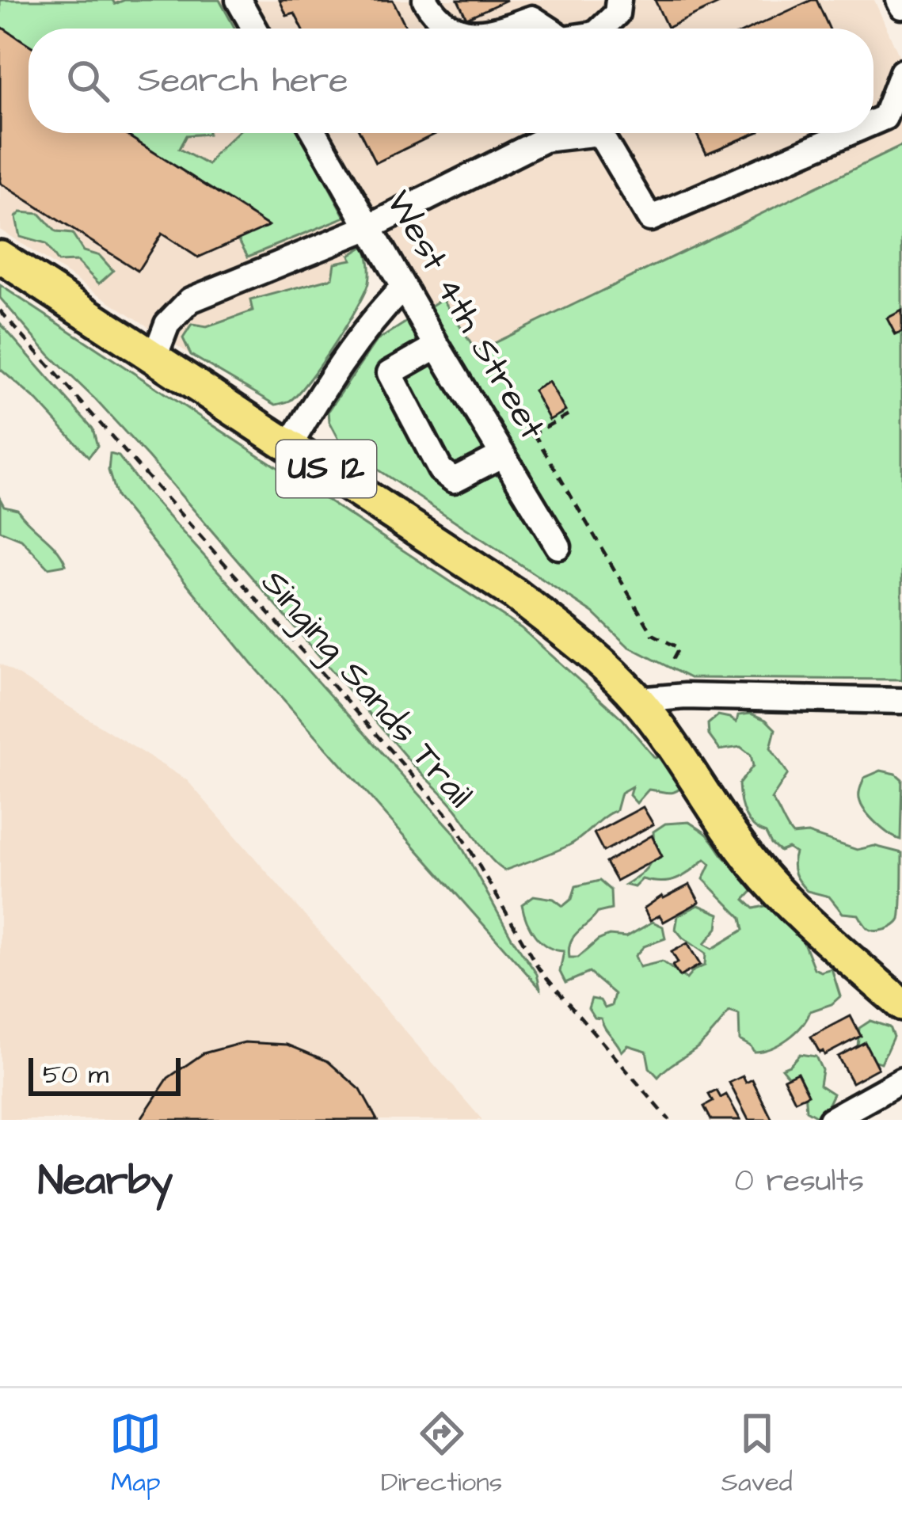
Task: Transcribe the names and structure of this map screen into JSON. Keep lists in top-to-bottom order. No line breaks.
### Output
{"streets":{"main road":["US 12"],"street":["West 4th Street"],"path":["Singing Sands Trail"]},"scale_bar":"50 m","page":{"search":"Search here","scale":"50 m","heading":["Nearby","0 results"],"nav":["Map","Directions","Saved"]}}
